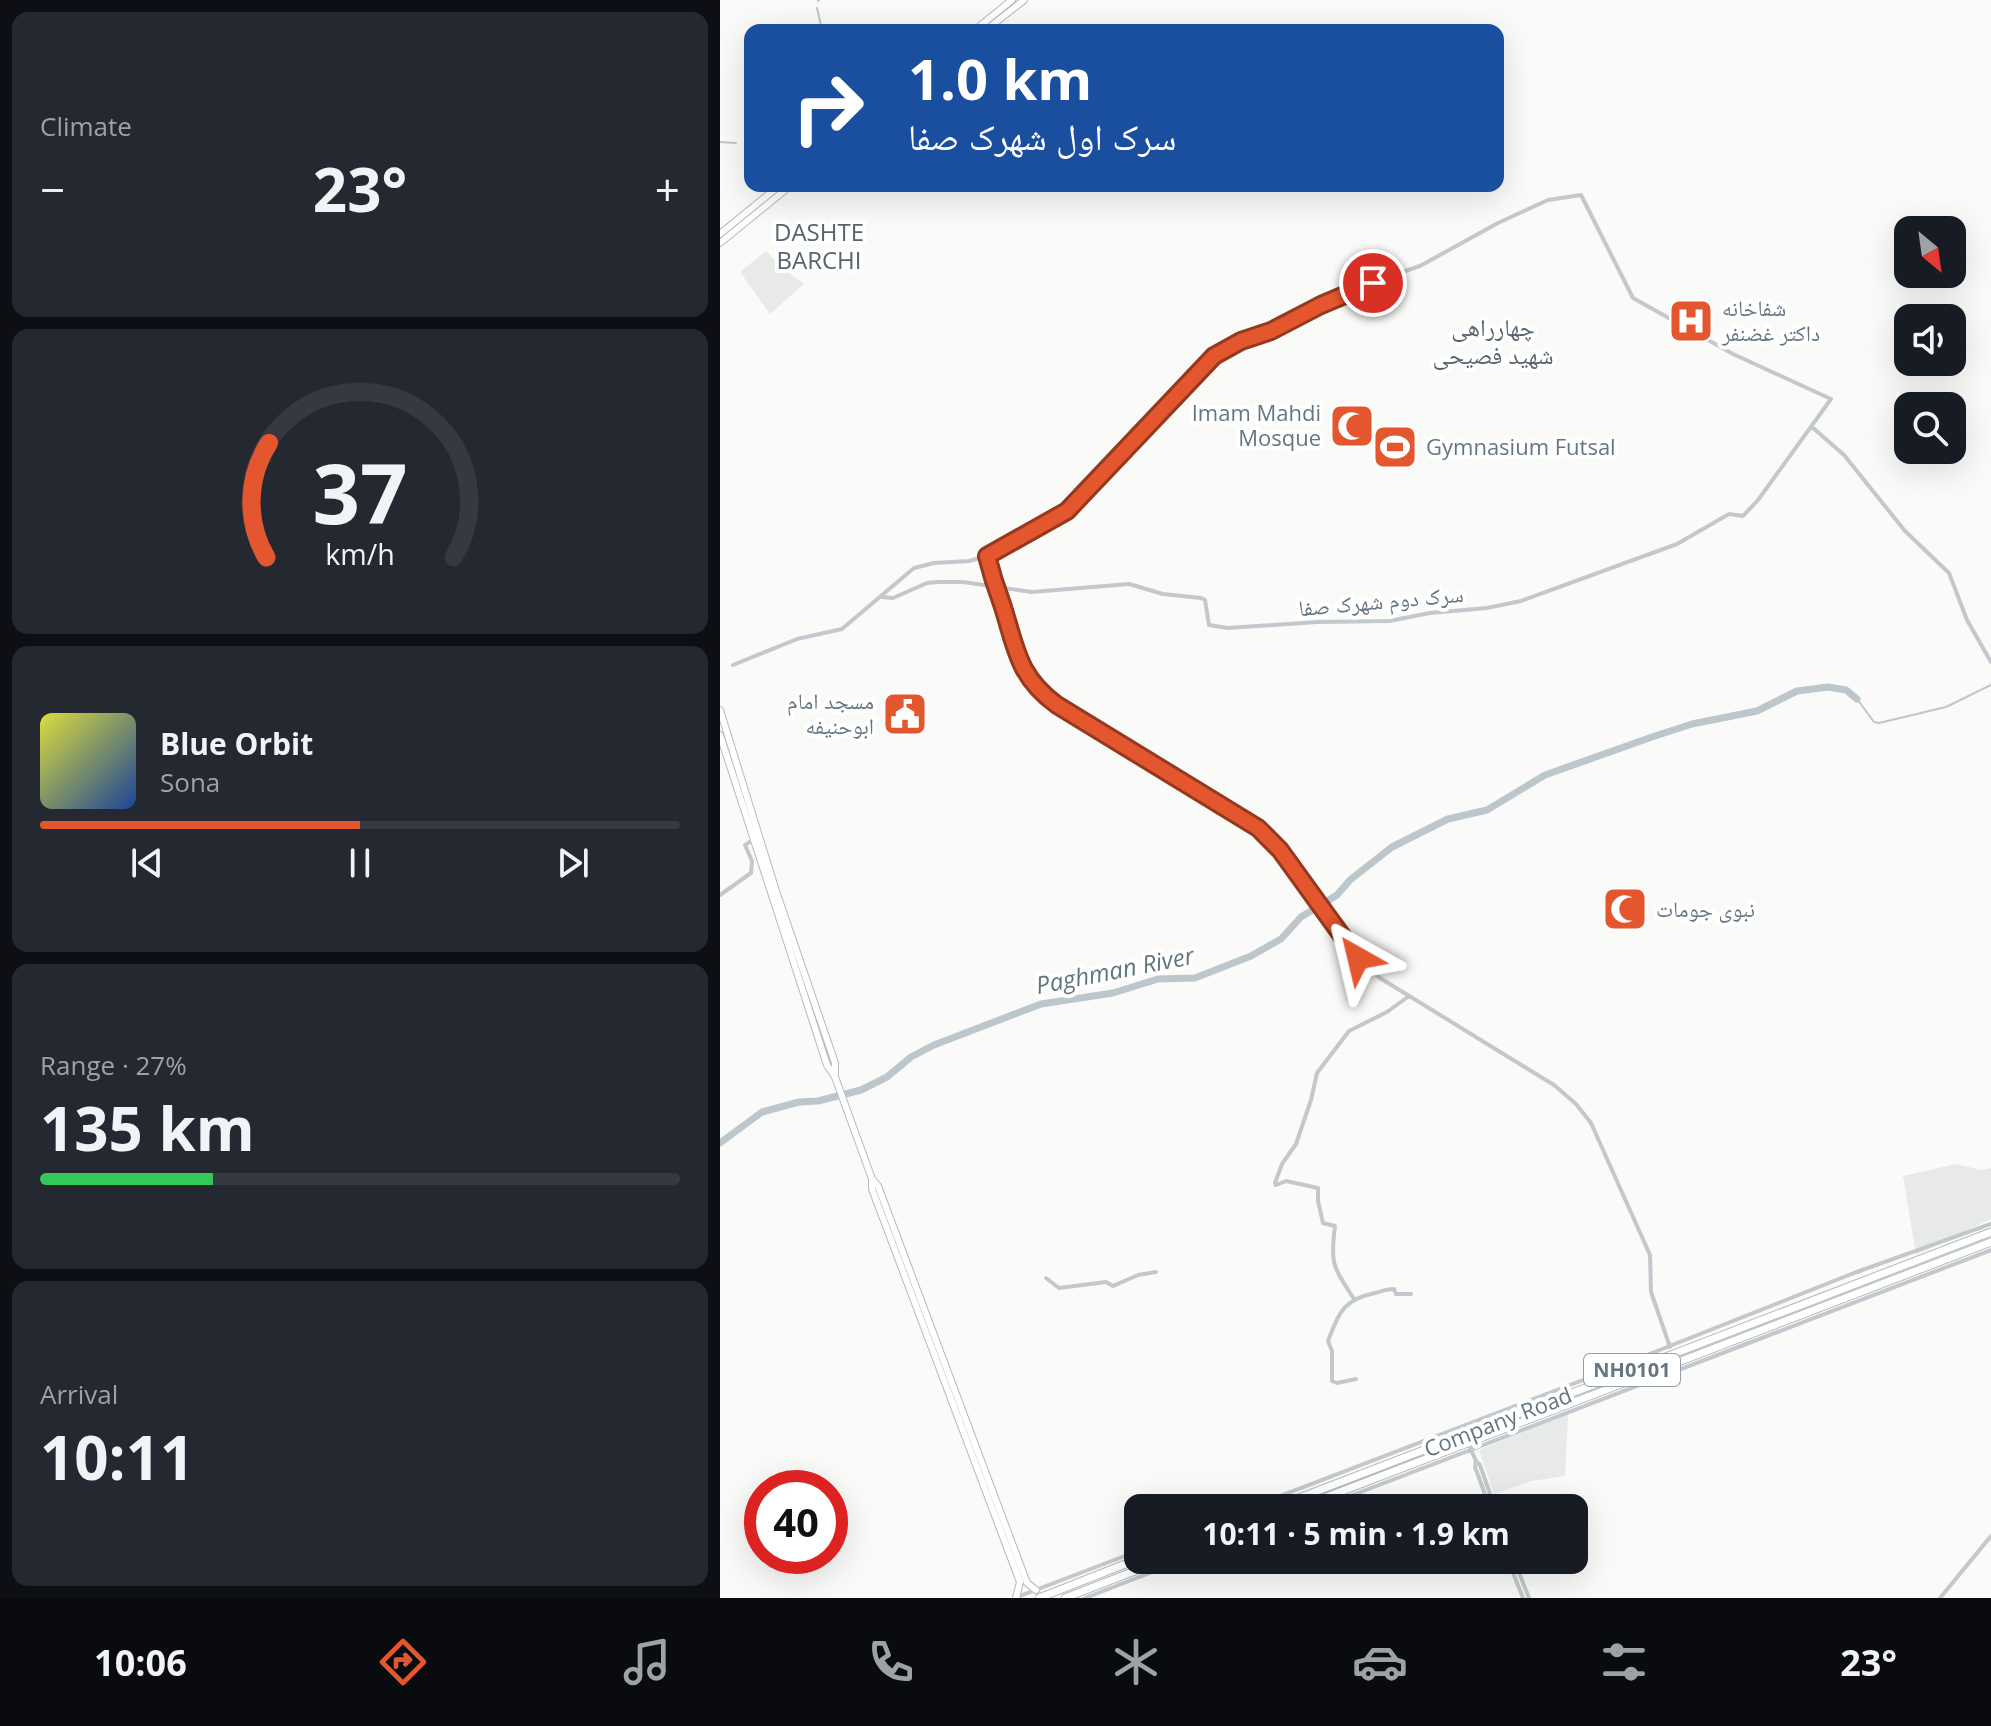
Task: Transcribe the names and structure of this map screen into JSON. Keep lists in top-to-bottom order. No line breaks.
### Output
{"streets":{"highway":["NH0101","Company Road"],"street":["سرک دوم شهرک صفا"]},"districts":["DASHTE BARCHI","چهارراهی شهید فصیحی"],"water":["Paghman River"],"places":{"hospital":["شفاخانه داکتر غضنفر"],"mosque":["Imam Mahdi Mosque","نبوی جومات"],"sports":["Gymnasium Futsal"],"public building":["مسجد امام ابوحنیفه"]},"north":"bottom right","page":{"tile":["Climate",["Range · 27%","135 km"],["Arrival","10:11"]],"turn":["1.0 km","سرک اول شهرک صفا"],"heat":["−","23°","+"],"song":["Blue Orbit","Sona"],"limit":"40","trip":"10:11 · 5 min · 1.9 km","tabs":["10:06","23°"],"gauge":["37","km/h"]}}
